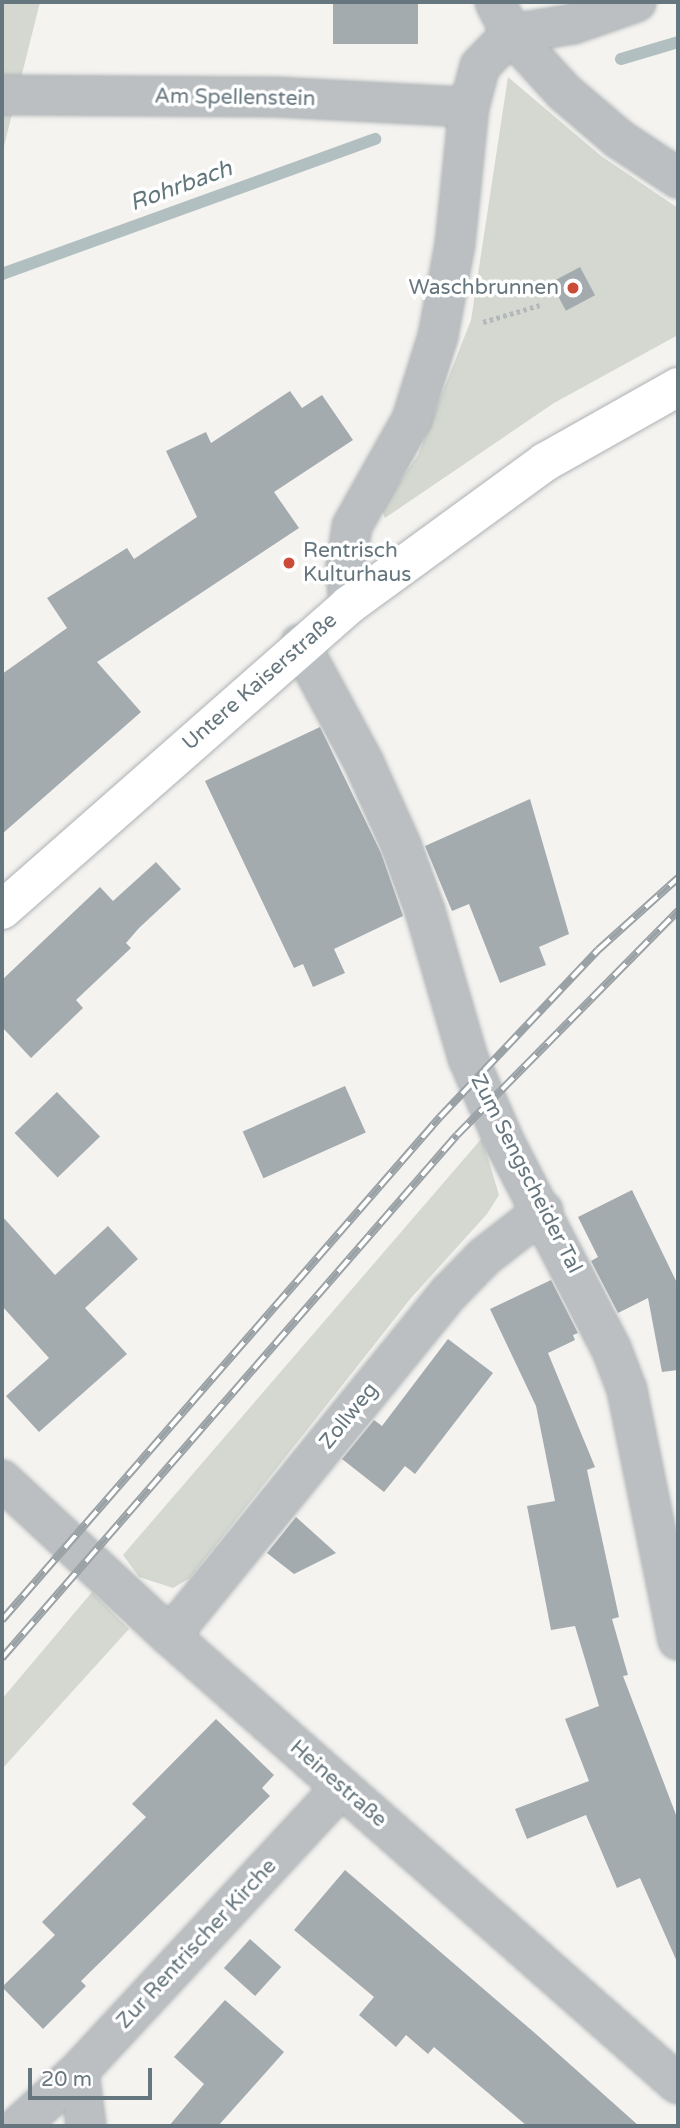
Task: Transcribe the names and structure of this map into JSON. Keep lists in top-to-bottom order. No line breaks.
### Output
{"streets":{"main road":["Untere Kaiserstraße"],"street":["Am Spellenstein","Zum Sengscheider Tal","Zollweg","Heinestraße","Zur Rentrischer Kirche"]},"crossings":[["Untere Kaiserstraße","Zum Sengscheider Tal"],["Zum Sengscheider Tal","Zollweg"],["Zollweg","Heinestraße"],["Heinestraße","Zur Rentrischer Kirche"]],"water":["Rohrbach"],"places":["Waschbrunnen","Rentrisch Kulturhaus"],"scale_bar":"20 m"}
